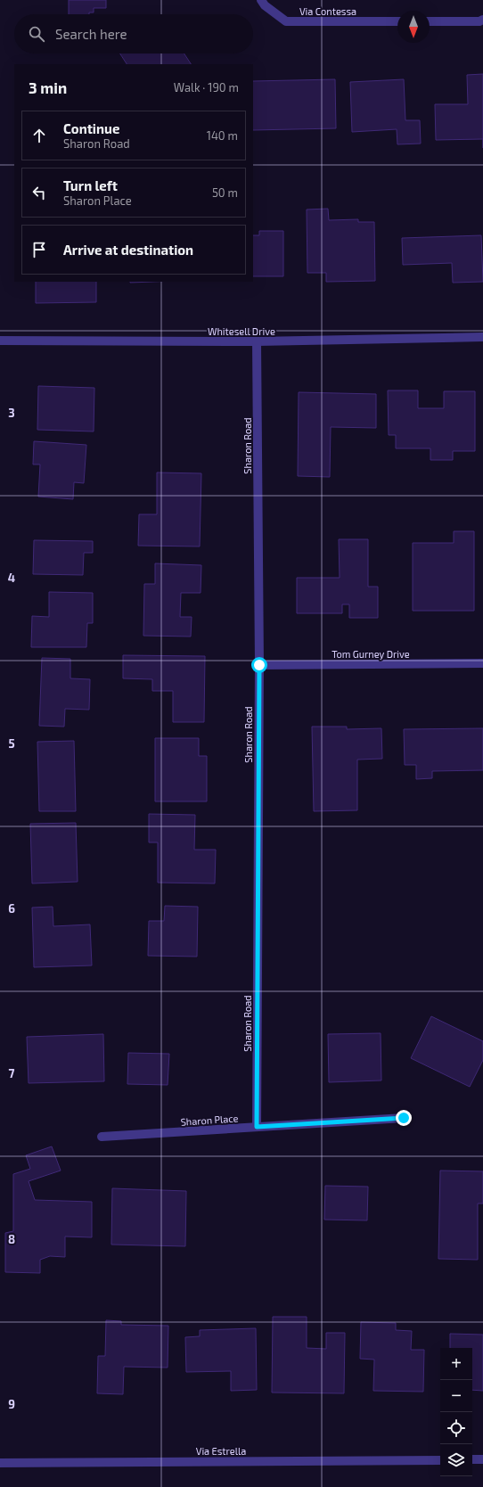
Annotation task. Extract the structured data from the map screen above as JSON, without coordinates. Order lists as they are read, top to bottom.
{
  "streets": {
    "street": [
      "Via Contessa",
      "Whitesell Drive",
      "Sharon Road",
      "Tom Gurney Drive",
      "Sharon Place",
      "Via Estrella"
    ]
  },
  "crossings": [
    ["Whitesell Drive", "Sharon Road"],
    ["Sharon Road", "Tom Gurney Drive"],
    ["Sharon Road", "Sharon Place"]
  ],
  "north": "bottom",
  "page": {
    "search": "Search here",
    "heading": ["3 min", "Walk · 190 m"],
    "list": [
      ["Continue", "Sharon Road", "140 m"],
      ["Turn left", "Sharon Place", "50 m"],
      "Arrive at destination"
    ],
    "map_buttons": ["+", "−"]
  },
  "grid": {
    "rows": [
      "3",
      "4",
      "5",
      "6",
      "7",
      "8",
      "9"
    ]
  }
}
